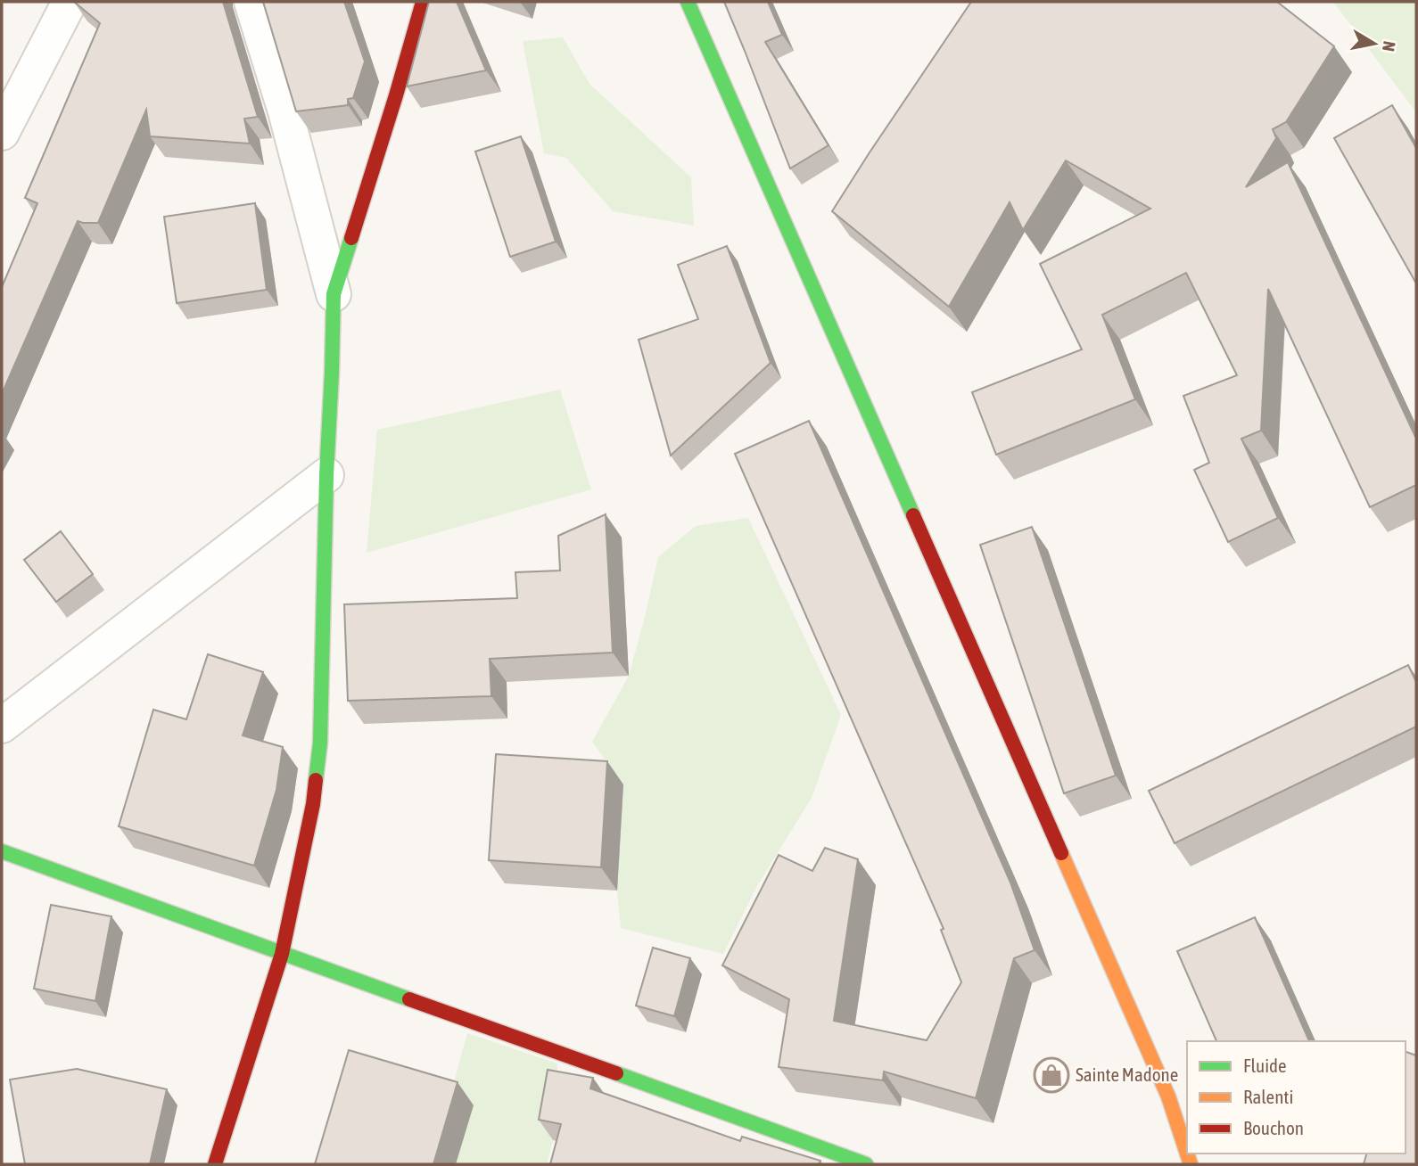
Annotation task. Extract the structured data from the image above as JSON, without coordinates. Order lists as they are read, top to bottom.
{
  "places": {
    "shop": ["Sainte Madone"]
  },
  "legend": ["Fluide", "Ralenti", "Bouchon"],
  "north": "right"
}
